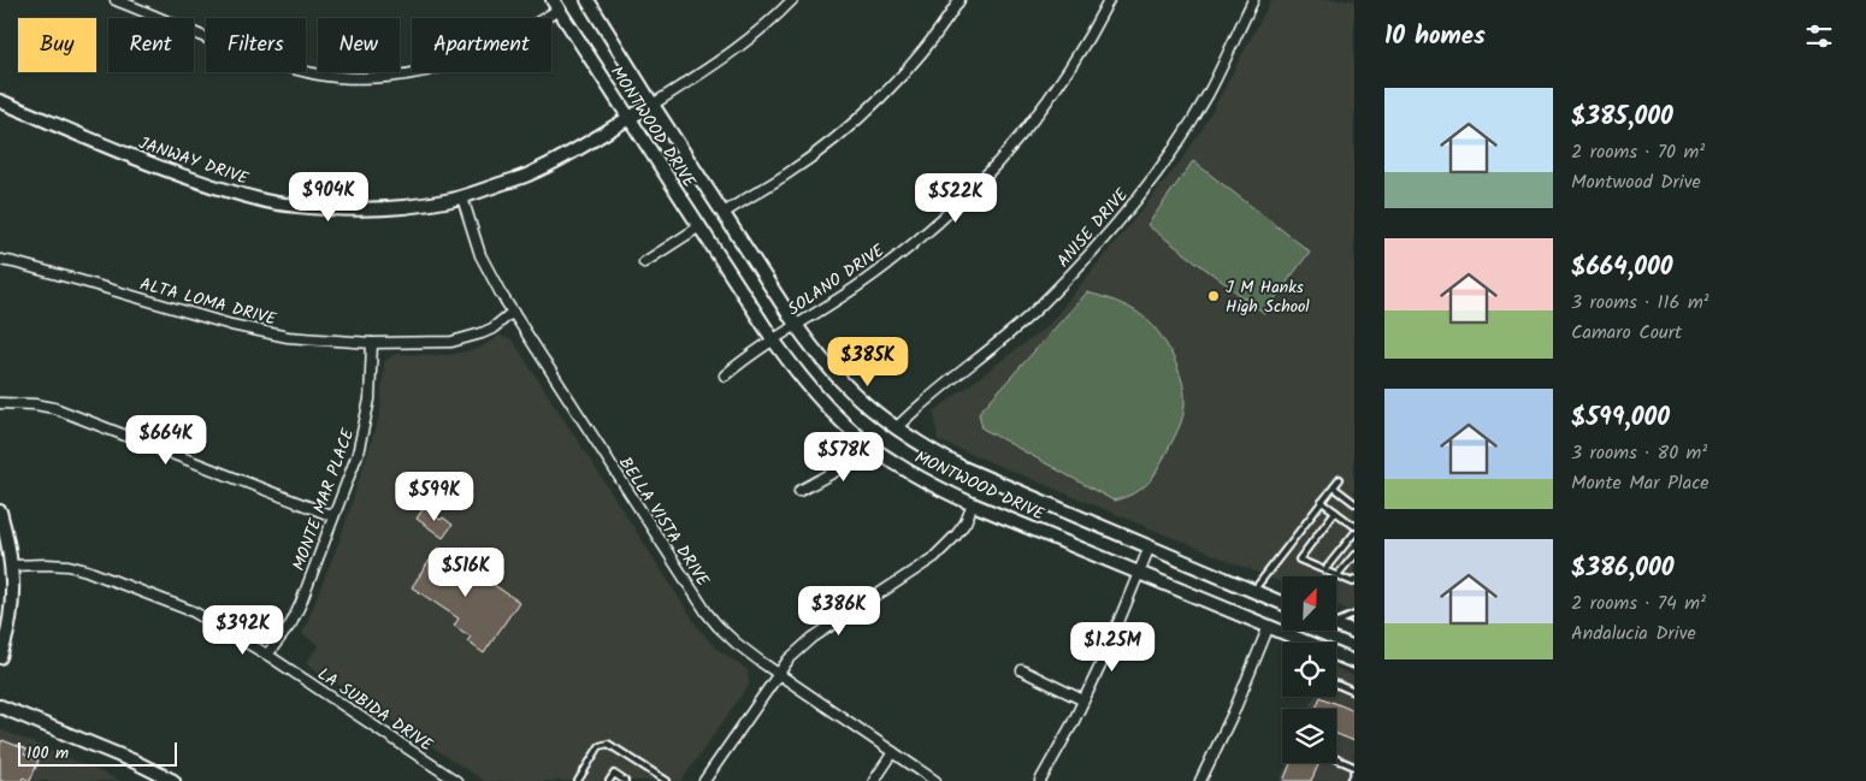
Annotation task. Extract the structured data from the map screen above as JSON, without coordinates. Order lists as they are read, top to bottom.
{
  "streets": {
    "main road": ["MONTWOOD DRIVE", "JANWAY DRIVE"],
    "street": [
      "ANISE DRIVE",
      "SOLANO DRIVE",
      "ALTA LOMA DRIVE",
      "MONTE MAR PLACE",
      "BELLA VISTA DRIVE",
      "LA SUBIDA DRIVE"
    ]
  },
  "crossings": [
    ["MONTWOOD DRIVE", "JANWAY DRIVE"],
    ["MONTWOOD DRIVE", "ANISE DRIVE"],
    ["MONTWOOD DRIVE", "SOLANO DRIVE"],
    ["JANWAY DRIVE", "BELLA VISTA DRIVE"],
    ["ALTA LOMA DRIVE", "MONTE MAR PLACE"],
    ["ALTA LOMA DRIVE", "BELLA VISTA DRIVE"],
    ["MONTE MAR PLACE", "LA SUBIDA DRIVE"]
  ],
  "places": ["J M Hanks High School"],
  "scale_bar": "100 m",
  "north": "top right",
  "page": {
    "heading": "10 homes",
    "chip": [
      "Buy",
      "Rent",
      "Filters",
      "New",
      "Apartment"
    ],
    "list": [
      {
        "name": "$385,000",
        "note": "2 rooms · 70 m² · Montwood Drive"
      },
      {
        "name": "$664,000",
        "note": "3 rooms · 116 m² · Camaro Court"
      },
      {
        "name": "$599,000",
        "note": "3 rooms · 80 m² · Monte Mar Place"
      },
      {
        "name": "$386,000",
        "note": "2 rooms · 74 m² · Andalucia Drive"
      }
    ],
    "price": [
      "$904K",
      "$522K",
      "$385K",
      "$664K",
      "$578K",
      "$599K",
      "$516K",
      "$386K",
      "$392K",
      "$1.25M"
    ],
    "scale": "100 m"
  }
}
